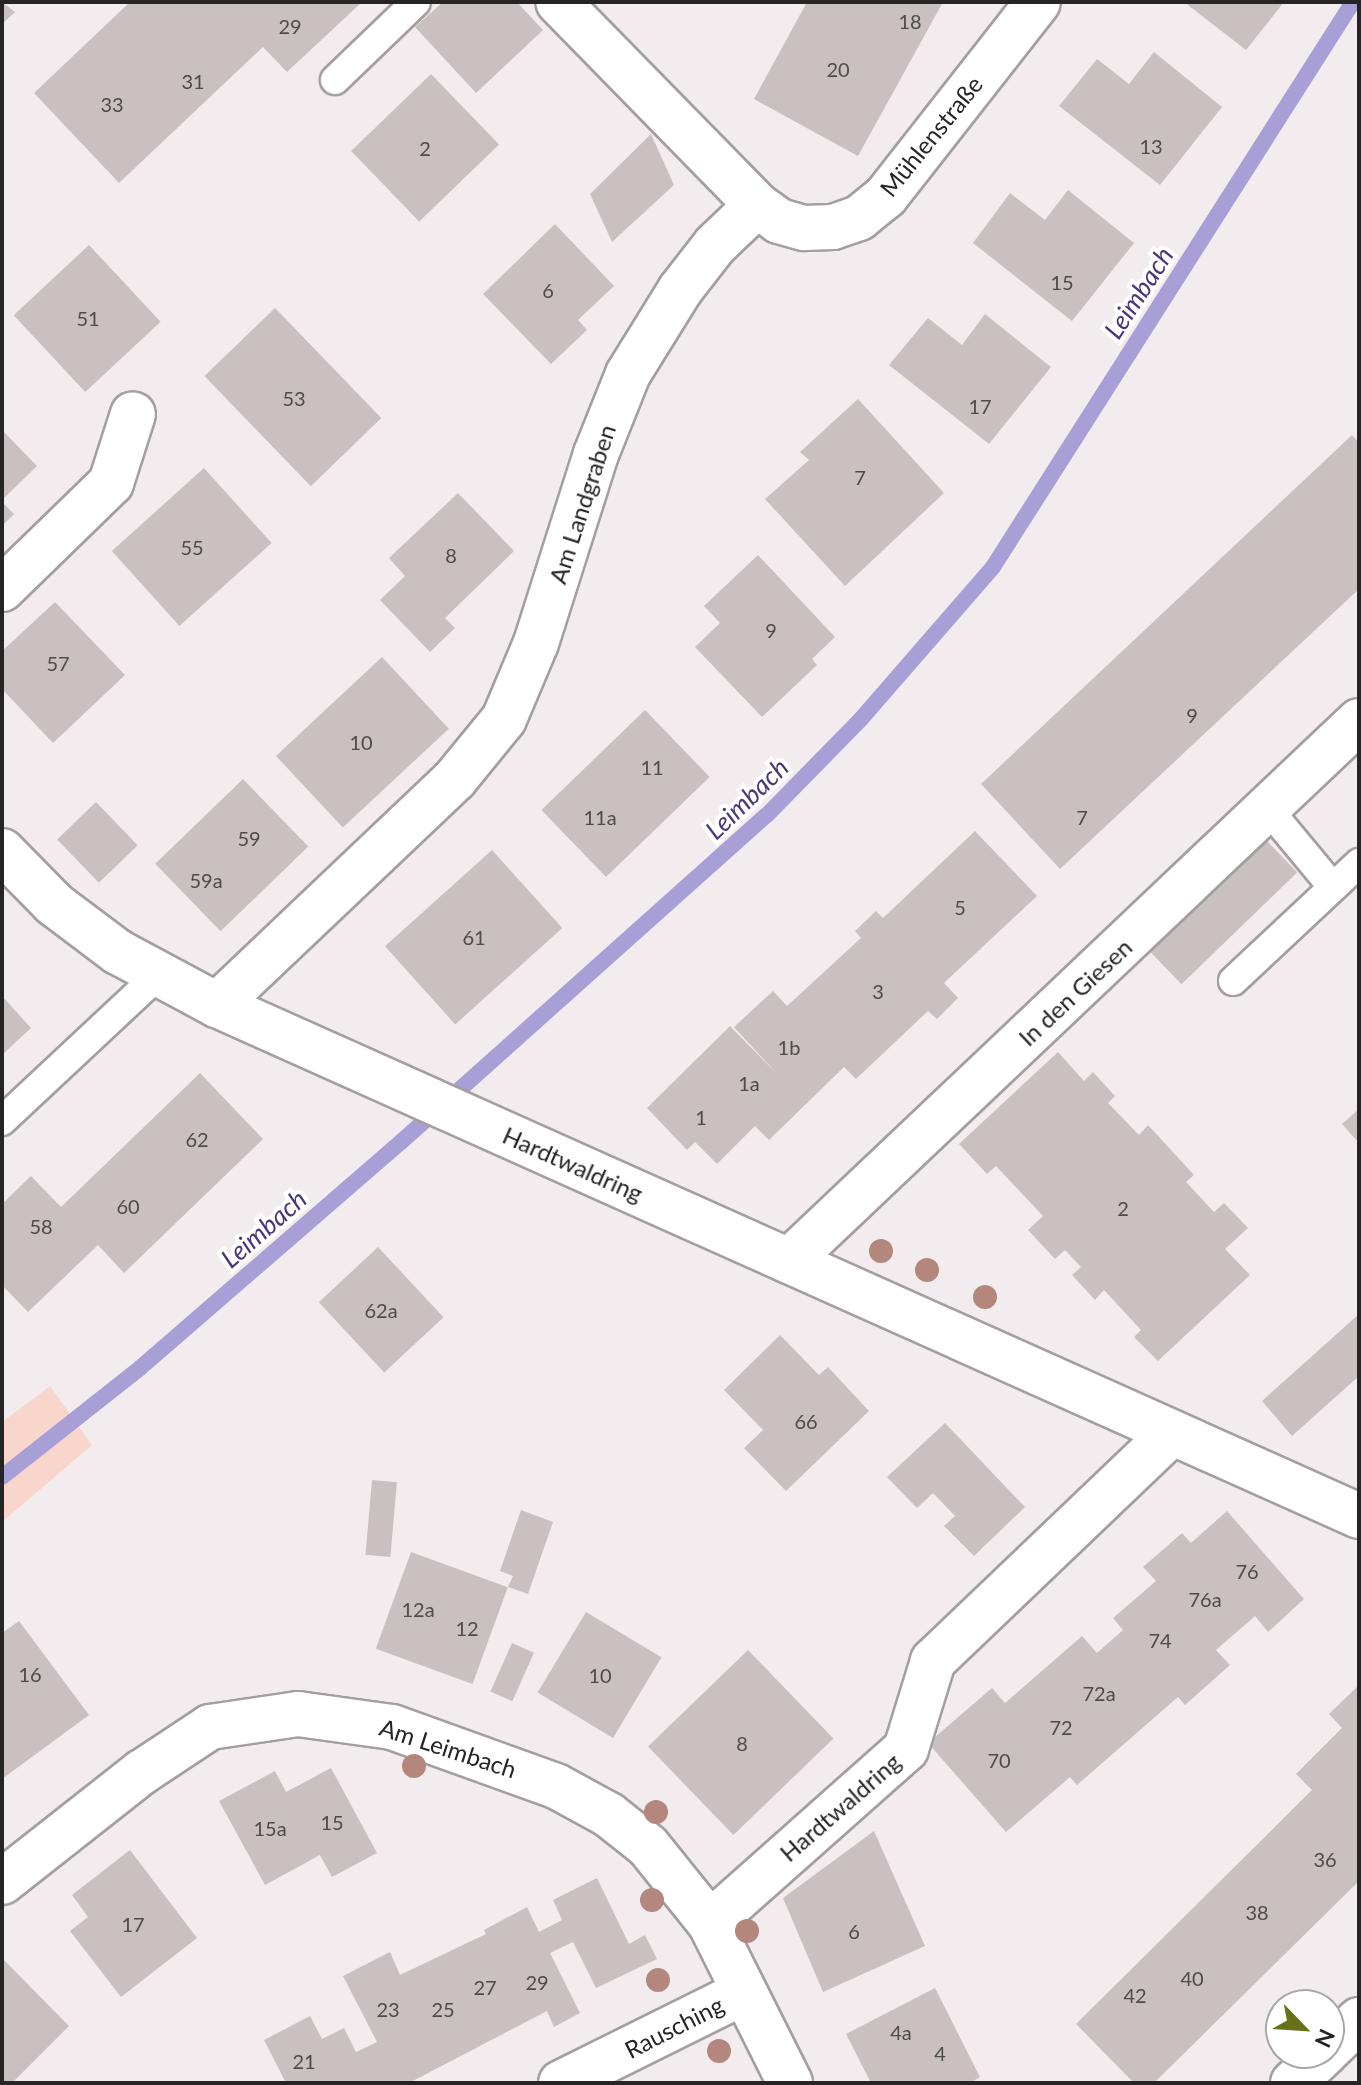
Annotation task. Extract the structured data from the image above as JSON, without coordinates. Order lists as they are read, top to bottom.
{
  "streets": {
    "street": [
      "Mühlenstraße",
      "Am Landgraben",
      "In den Giesen",
      "Hardtwaldring",
      "Am Leimbach",
      "Rausching"
    ]
  },
  "crossings": [
    ["Mühlenstraße", "Am Landgraben"],
    ["Am Landgraben", "Hardtwaldring"],
    ["In den Giesen", "Hardtwaldring"],
    ["Hardtwaldring", "Am Leimbach"],
    ["Am Leimbach", "Rausching"]
  ],
  "water": ["Leimbach"],
  "house_numbers": [
    "18",
    "29",
    "20",
    "31",
    "33",
    "13",
    "2",
    "15",
    "6",
    "51",
    "53",
    "17",
    "7",
    "55",
    "8",
    "9",
    "57",
    "9",
    "10",
    "11",
    "11a",
    "7",
    "59",
    "59a",
    "5",
    "61",
    "3",
    "1b",
    "1a",
    "1",
    "62",
    "60",
    "2",
    "58",
    "62a",
    "66",
    "76",
    "76a",
    "12a",
    "12",
    "74",
    "16",
    "10",
    "72a",
    "72",
    "8",
    "70",
    "15",
    "15a",
    "36",
    "38",
    "17",
    "6",
    "40",
    "29",
    "27",
    "42",
    "23",
    "25",
    "4a",
    "4",
    "21"
  ],
  "north": "bottom right"
}
